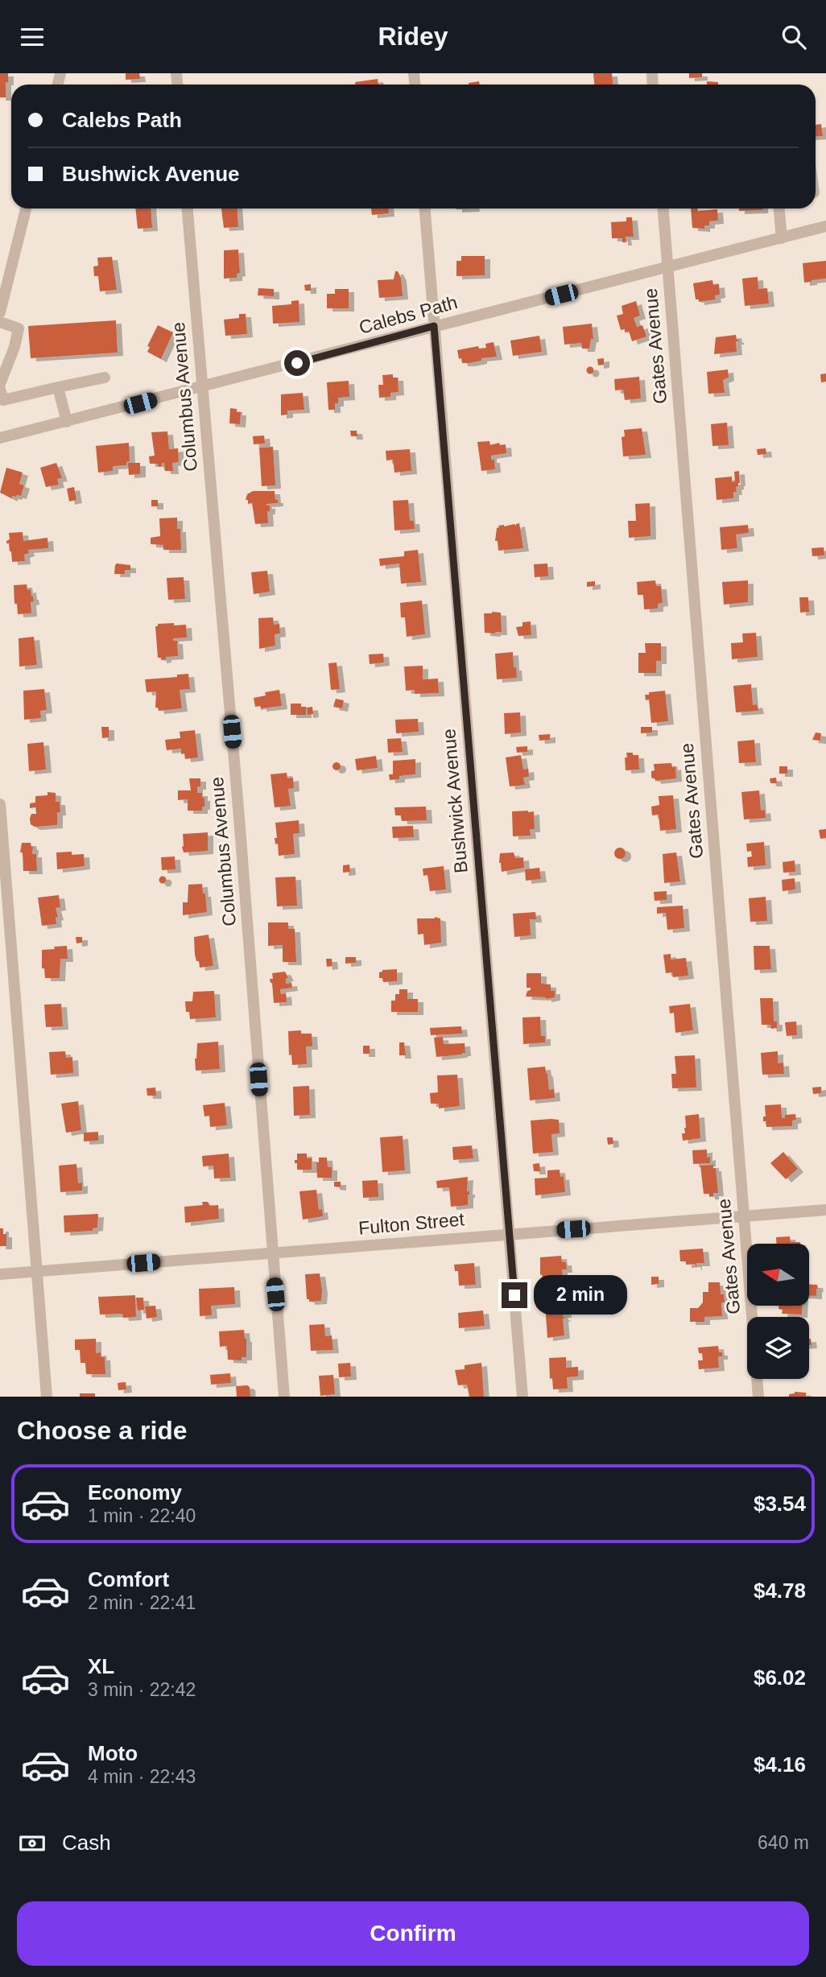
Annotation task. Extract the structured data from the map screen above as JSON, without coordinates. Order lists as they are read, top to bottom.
{
  "streets": {
    "street": [
      "Calebs Path",
      "Gates Avenue",
      "Columbus Avenue",
      "Bushwick Avenue",
      "Fulton Street"
    ]
  },
  "crossings": [
    ["Calebs Path", "Gates Avenue"],
    ["Calebs Path", "Columbus Avenue"],
    ["Calebs Path", "Bushwick Avenue"],
    ["Gates Avenue", "Fulton Street"],
    ["Columbus Avenue", "Fulton Street"],
    ["Bushwick Avenue", "Fulton Street"]
  ],
  "north": "left",
  "page": {
    "header": "Ridey",
    "banner": ["Calebs Path", "Bushwick Avenue"],
    "bubble": "2 min",
    "heading": "Choose a ride",
    "list": [
      {
        "name": "Economy",
        "note": "1 min · 22:40",
        "value": "$3.54"
      },
      {
        "name": "Comfort",
        "note": "2 min · 22:41",
        "value": "$4.78"
      },
      {
        "name": "XL",
        "note": "3 min · 22:42",
        "value": "$6.02"
      },
      {
        "name": "Moto",
        "note": "4 min · 22:43",
        "value": "$4.16"
      }
    ],
    "pay": ["Cash", "640 m"],
    "buttons": "Confirm"
  }
}
